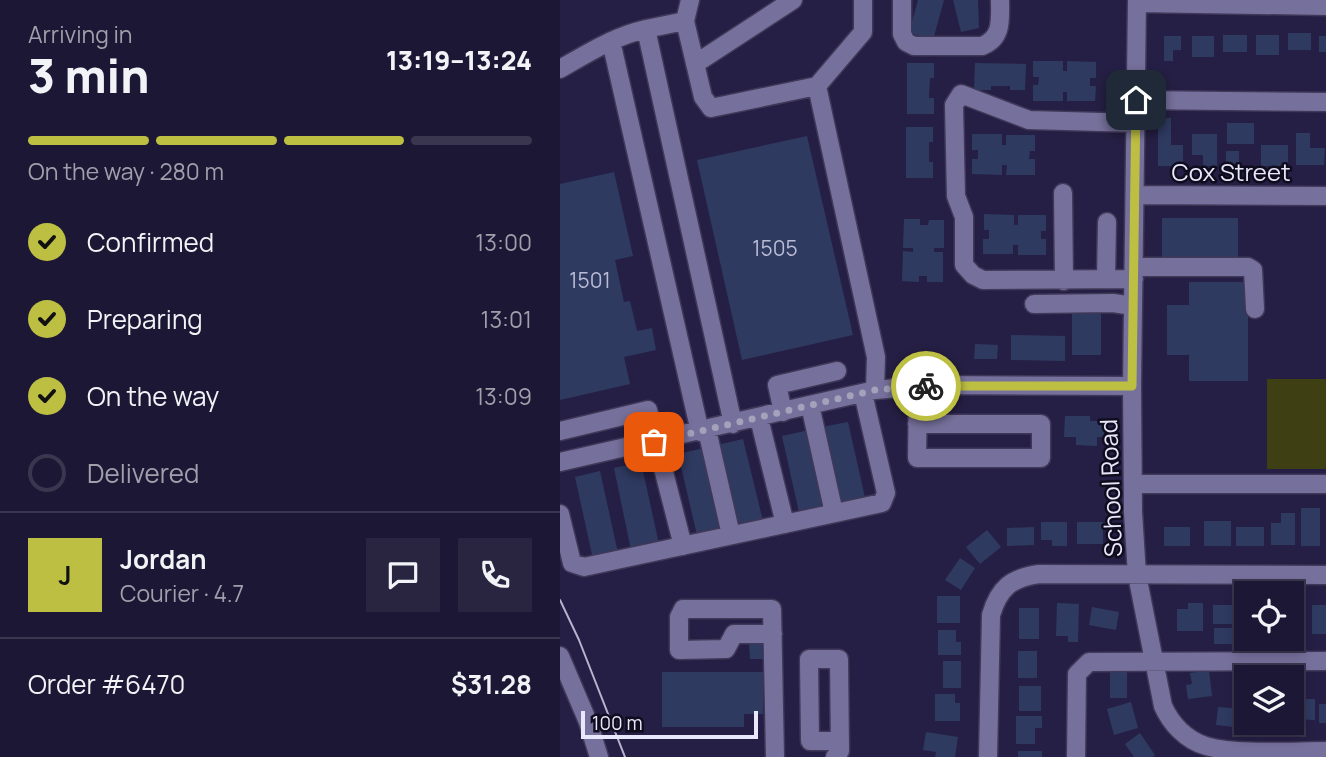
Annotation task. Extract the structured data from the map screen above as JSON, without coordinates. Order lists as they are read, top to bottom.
{
  "streets": {
    "street": ["Cox Street", "School Road"]
  },
  "crossings": [
    ["Cox Street", "School Road"]
  ],
  "house_numbers": ["1505", "1501"],
  "scale_bar": "100 m",
  "page": {
    "heading": ["3 min", "Arriving in", "13:19–13:24"],
    "panel": [
      "Jordan",
      "Courier · 4.7",
      "Order #6470",
      "$31.28"
    ],
    "bar": "On the way · 280 m",
    "list": [
      ["Confirmed", "13:00"],
      ["Preparing", "13:01"],
      ["On the way", "13:09"],
      "Delivered"
    ],
    "round": "J",
    "scale": "100 m"
  }
}
